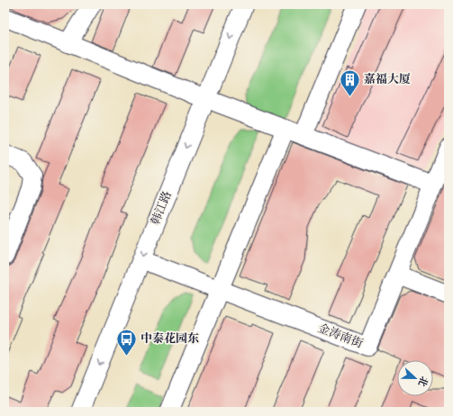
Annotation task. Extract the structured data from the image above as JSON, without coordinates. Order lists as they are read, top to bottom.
{
  "streets": {
    "street": ["韩江路", "金涛南街"]
  },
  "crossings": [
    ["韩江路", "金涛南街"]
  ],
  "places": {
    "building": ["嘉福大厦"],
    "bus stop": ["中泰花园东"]
  },
  "north": "right"
}
